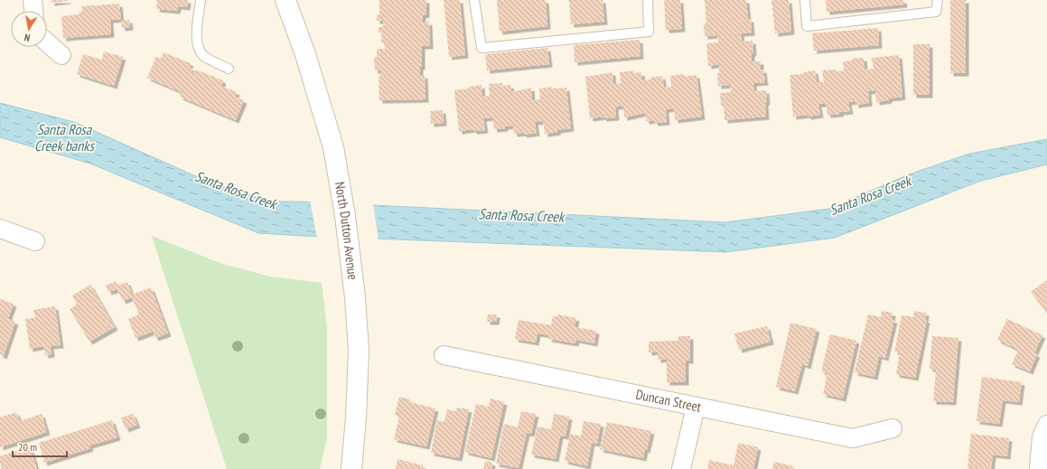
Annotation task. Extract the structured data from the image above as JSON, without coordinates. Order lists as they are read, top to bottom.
{
  "streets": {
    "main road": ["North Dutton Avenue"],
    "street": ["Duncan Street"]
  },
  "water": ["Santa Rosa Creek banks", "Santa Rosa Creek"],
  "scale_bar": "20 m",
  "north": "bottom"
}
